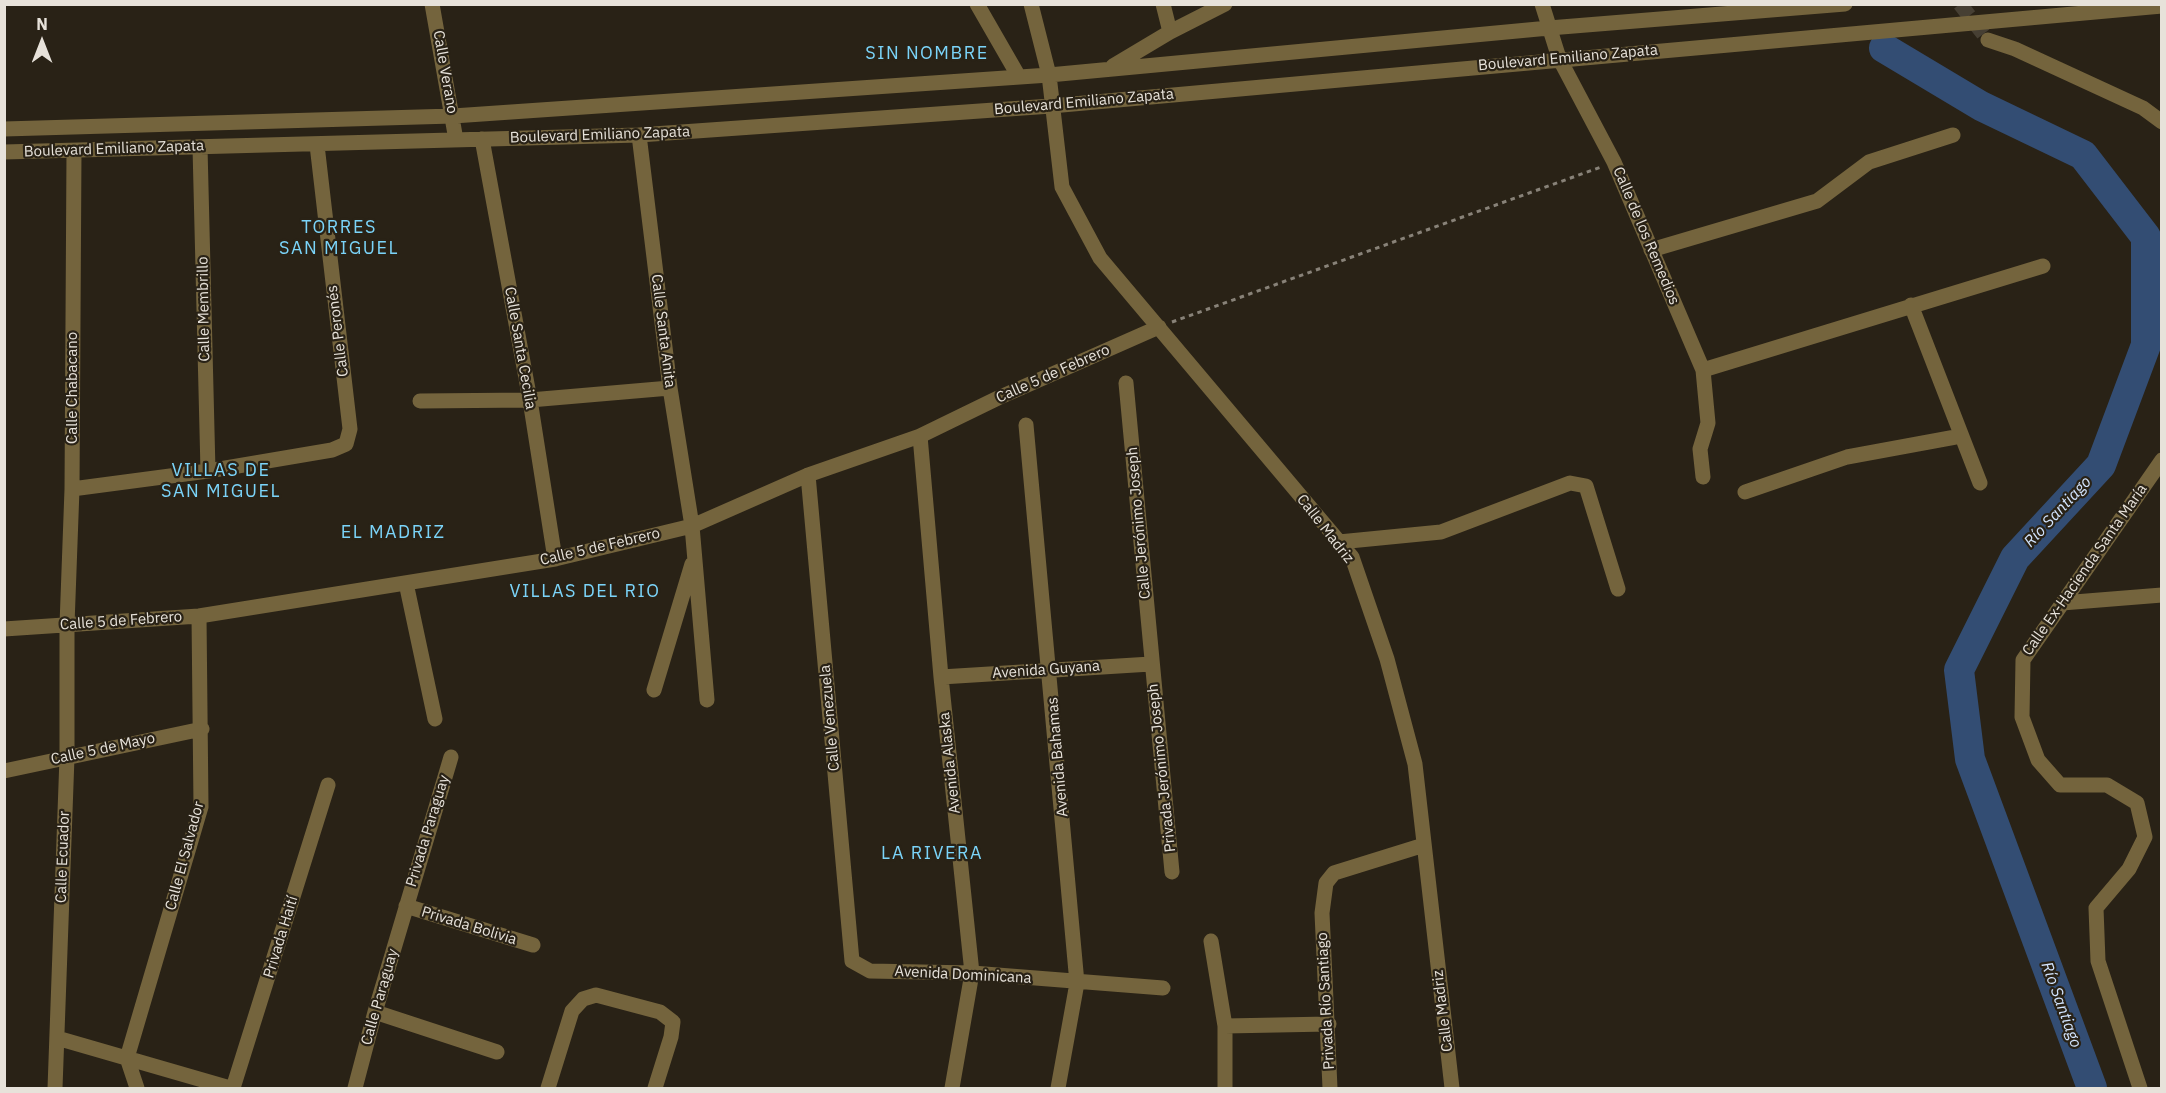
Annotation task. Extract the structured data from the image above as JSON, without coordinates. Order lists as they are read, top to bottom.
{
  "streets": {
    "street": [
      "Boulevard Emiliano Zapata",
      "Calle Verano",
      "Calle de los Remedios",
      "Calle Membrillo",
      "Calle Peronés",
      "Calle Santa Anita",
      "Calle Santa Cecilia",
      "Calle 5 de Febrero",
      "Calle Chabacano",
      "Calle Jerónimo Joseph",
      "Calle Madriz",
      "Calle Ex-Hacienda Santa María",
      "Avenida Guyana",
      "Calle Venezuela",
      "Calle 5 de Mayo",
      "Avenida Bahamas",
      "Avenida Alaska",
      "Privada Jerónimo Joseph",
      "Privada Paraguay",
      "Calle El Salvador",
      "Calle Ecuador",
      "Privada Bolivia",
      "Privada Haití",
      "Avenida Dominicana",
      "Calle Paraguay",
      "Privada Río Santiago"
    ]
  },
  "crossings": [
    ["Boulevard Emiliano Zapata", "Calle Verano"],
    ["Boulevard Emiliano Zapata", "Calle de los Remedios"],
    ["Boulevard Emiliano Zapata", "Calle Membrillo"],
    ["Boulevard Emiliano Zapata", "Calle Peronés"],
    ["Boulevard Emiliano Zapata", "Calle Santa Anita"],
    ["Boulevard Emiliano Zapata", "Calle Santa Cecilia"],
    ["Boulevard Emiliano Zapata", "Calle Chabacano"],
    ["Boulevard Emiliano Zapata", "Calle Madriz"],
    ["Calle Membrillo", "Calle Peronés"],
    ["Calle Santa Anita", "Calle 5 de Febrero"],
    ["Calle Santa Cecilia", "Calle 5 de Febrero"],
    ["Calle 5 de Febrero", "Calle Chabacano"],
    ["Calle 5 de Febrero", "Calle Madriz"],
    ["Calle 5 de Febrero", "Calle Venezuela"],
    ["Calle 5 de Febrero", "Avenida Alaska"],
    ["Calle 5 de Febrero", "Calle El Salvador"],
    ["Calle 5 de Febrero", "Calle Ecuador"],
    ["Calle Chabacano", "Calle Ecuador"],
    ["Calle Jerónimo Joseph", "Avenida Guyana"],
    ["Calle Jerónimo Joseph", "Privada Jerónimo Joseph"],
    ["Calle Madriz", "Privada Río Santiago"],
    ["Avenida Guyana", "Avenida Bahamas"],
    ["Avenida Guyana", "Avenida Alaska"],
    ["Avenida Guyana", "Privada Jerónimo Joseph"],
    ["Calle Venezuela", "Avenida Dominicana"],
    ["Calle 5 de Mayo", "Calle El Salvador"],
    ["Calle 5 de Mayo", "Calle Ecuador"],
    ["Avenida Bahamas", "Avenida Dominicana"],
    ["Avenida Alaska", "Avenida Dominicana"],
    ["Privada Paraguay", "Privada Bolivia"],
    ["Privada Paraguay", "Calle Paraguay"],
    ["Privada Bolivia", "Calle Paraguay"]
  ],
  "districts": [
    "SIN NOMBRE",
    "TORRES SAN MIGUEL",
    "VILLAS DE SAN MIGUEL",
    "EL MADRIZ",
    "VILLAS DEL RIO",
    "LA RIVERA"
  ],
  "water": ["Río Santiago"],
  "north": "top"
}
